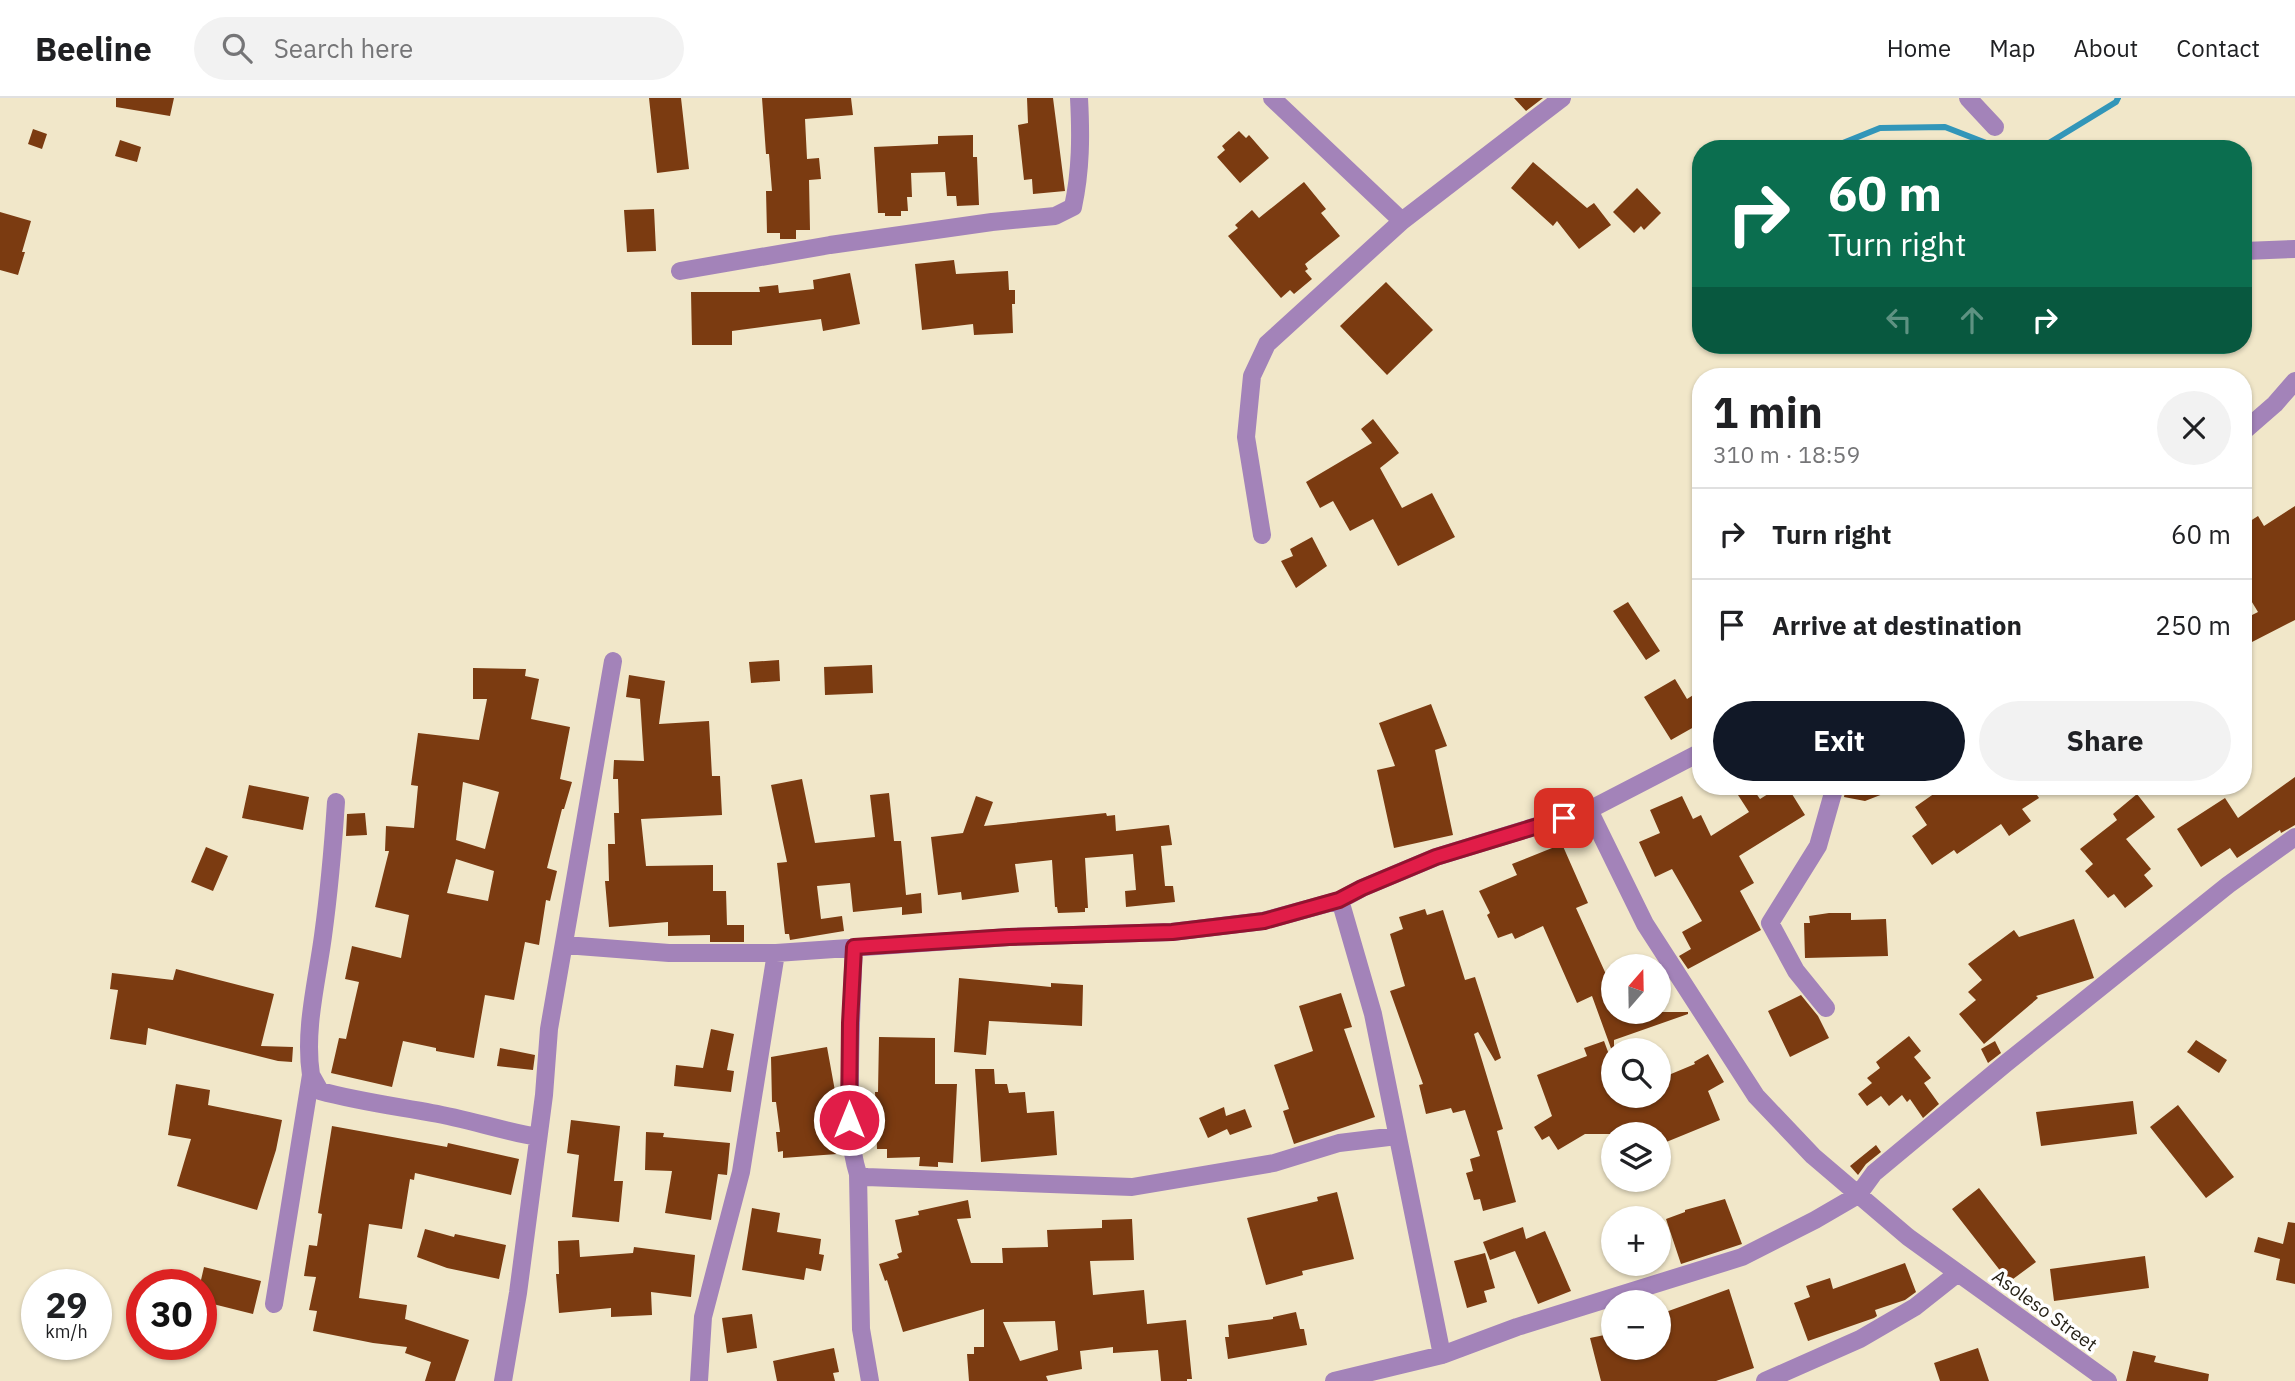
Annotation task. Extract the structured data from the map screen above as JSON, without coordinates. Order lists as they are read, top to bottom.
{
  "streets": {
    "street": ["Asoleso Street"]
  },
  "north": "top",
  "page": {
    "header": "Beeline",
    "search": "Search here",
    "nav": [
      "Home",
      "Map",
      "About",
      "Contact"
    ],
    "turn": ["60 m", "Turn right"],
    "heading": ["1 min", "310 m · 18:59"],
    "list": [
      {
        "name": "Turn right",
        "value": "60 m"
      },
      {
        "name": "Arrive at destination",
        "value": "250 m"
      }
    ],
    "buttons": ["Exit", "Share"],
    "map_buttons": ["+", "−"],
    "speed": "29 km/h",
    "limit": "30"
  }
}
